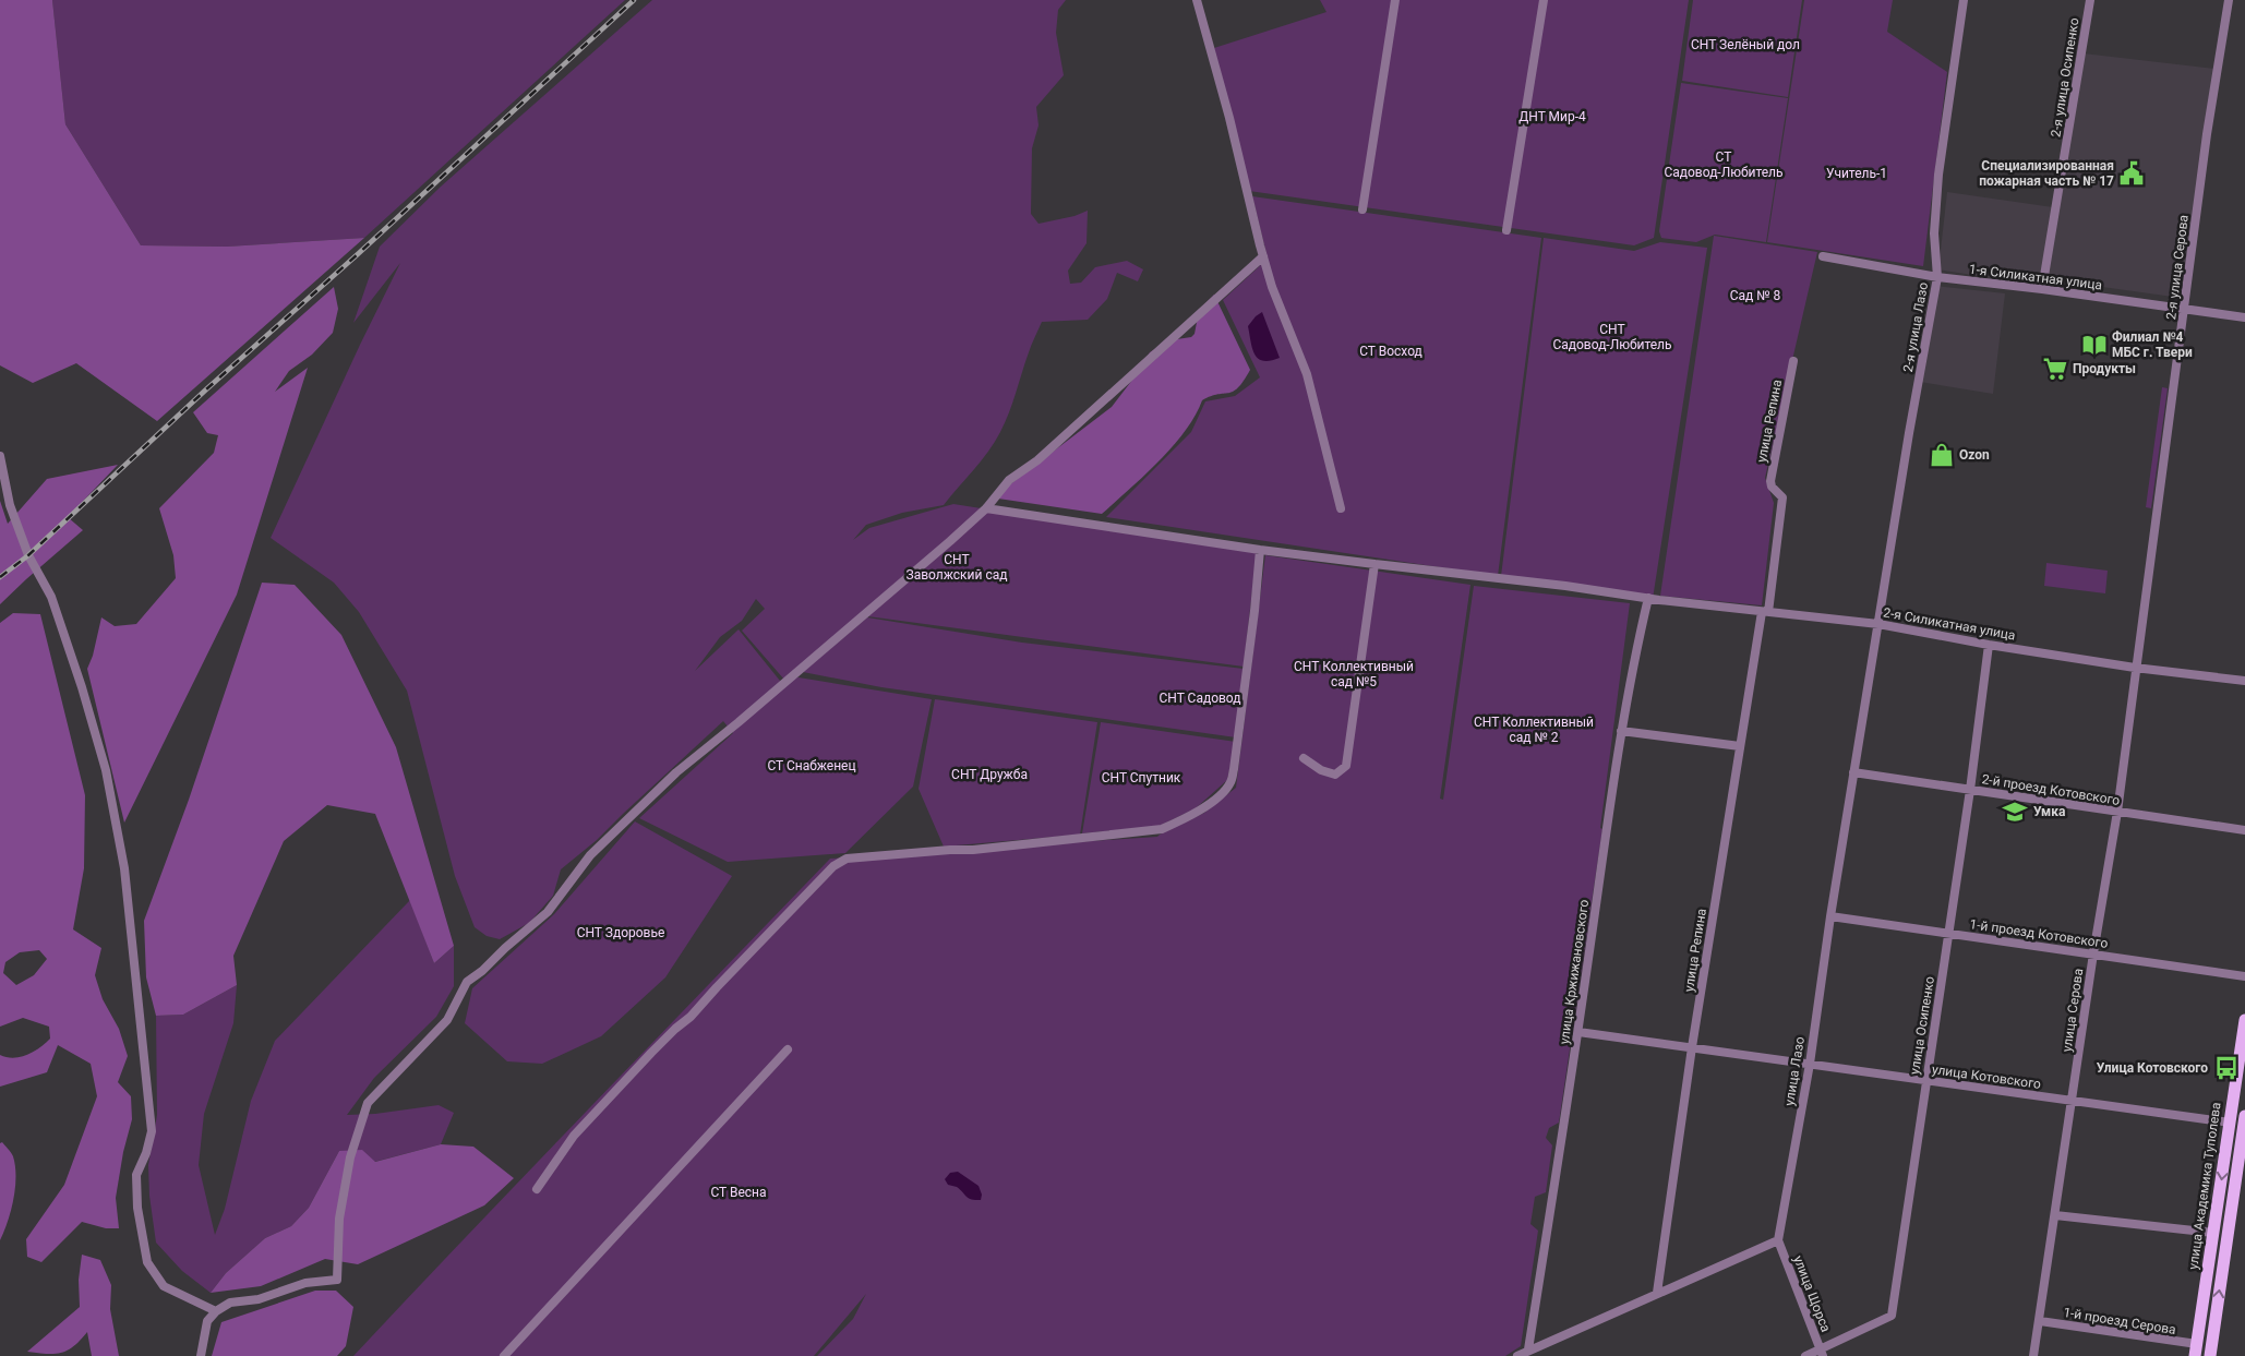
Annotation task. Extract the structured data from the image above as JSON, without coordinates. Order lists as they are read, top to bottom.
{
  "streets": {
    "main road": ["улица Академика Туполева"],
    "street": [
      "2-я улица Осипенко",
      "2-я улица Серова",
      "1-я Силикатная улица",
      "2-я улица Лазо",
      "улица Репина",
      "2-я Силикатная улица",
      "2-й проезд Котовского",
      "1-й проезд Котовского",
      "улица Кржижановского",
      "улица Серова",
      "улица Осипенко",
      "улица Лазо",
      "улица Котовского",
      "улица Щорса",
      "1-й проезд Серова"
    ]
  },
  "crossings": [
    ["2-я улица Осипенко", "1-я Силикатная улица"],
    ["2-я улица Серова", "1-я Силикатная улица"],
    ["2-я улица Серова", "2-я Силикатная улица"],
    ["2-я улица Серова", "улица Серова"],
    ["1-я Силикатная улица", "2-я улица Лазо"],
    ["2-я улица Лазо", "2-я Силикатная улица"],
    ["2-я улица Лазо", "улица Лазо"],
    ["улица Репина", "2-я Силикатная улица"],
    ["улица Репина", "улица Котовского"],
    ["2-я Силикатная улица", "улица Кржижановского"],
    ["2-я Силикатная улица", "улица Серова"],
    ["2-я Силикатная улица", "улица Осипенко"],
    ["2-я Силикатная улица", "улица Лазо"],
    ["2-й проезд Котовского", "улица Серова"],
    ["2-й проезд Котовского", "улица Осипенко"],
    ["2-й проезд Котовского", "улица Лазо"],
    ["1-й проезд Котовского", "улица Серова"],
    ["1-й проезд Котовского", "улица Осипенко"],
    ["1-й проезд Котовского", "улица Лазо"],
    ["улица Кржижановского", "улица Котовского"],
    ["улица Серова", "улица Котовского"],
    ["улица Серова", "1-й проезд Серова"],
    ["улица Осипенко", "улица Котовского"],
    ["улица Осипенко", "улица Щорса"],
    ["улица Лазо", "улица Котовского"],
    ["улица Лазо", "улица Щорса"],
    ["улица Котовского", "улица Академика Туполева"],
    ["улица Академика Туполева", "1-й проезд Серова"]
  ],
  "parks": [
    "СНТ Зелёный дол",
    "ДНТ Мир-4",
    "СТ Садовод-Любитель",
    "Учитель-1",
    "Сад № 8",
    "СНТ Садовод-Любитель",
    "СТ Восход",
    "СНТ Заволжский сад",
    "СНТ Коллективный сад №5",
    "СНТ Садовод",
    "СНТ Коллективный сад № 2",
    "СТ Снабженец",
    "СНТ Дружба",
    "СНТ Спутник",
    "СНТ Здоровье",
    "СТ Весна"
  ],
  "places": {
    "public building": ["Специализированная пожарная часть № 17"],
    "library": ["Филиал №4 МБС г. Твери"],
    "supermarket": ["Продукты"],
    "shop": ["Ozon"],
    "school or university": ["Умка"],
    "bus stop": ["Улица Котовского"]
  }
}
